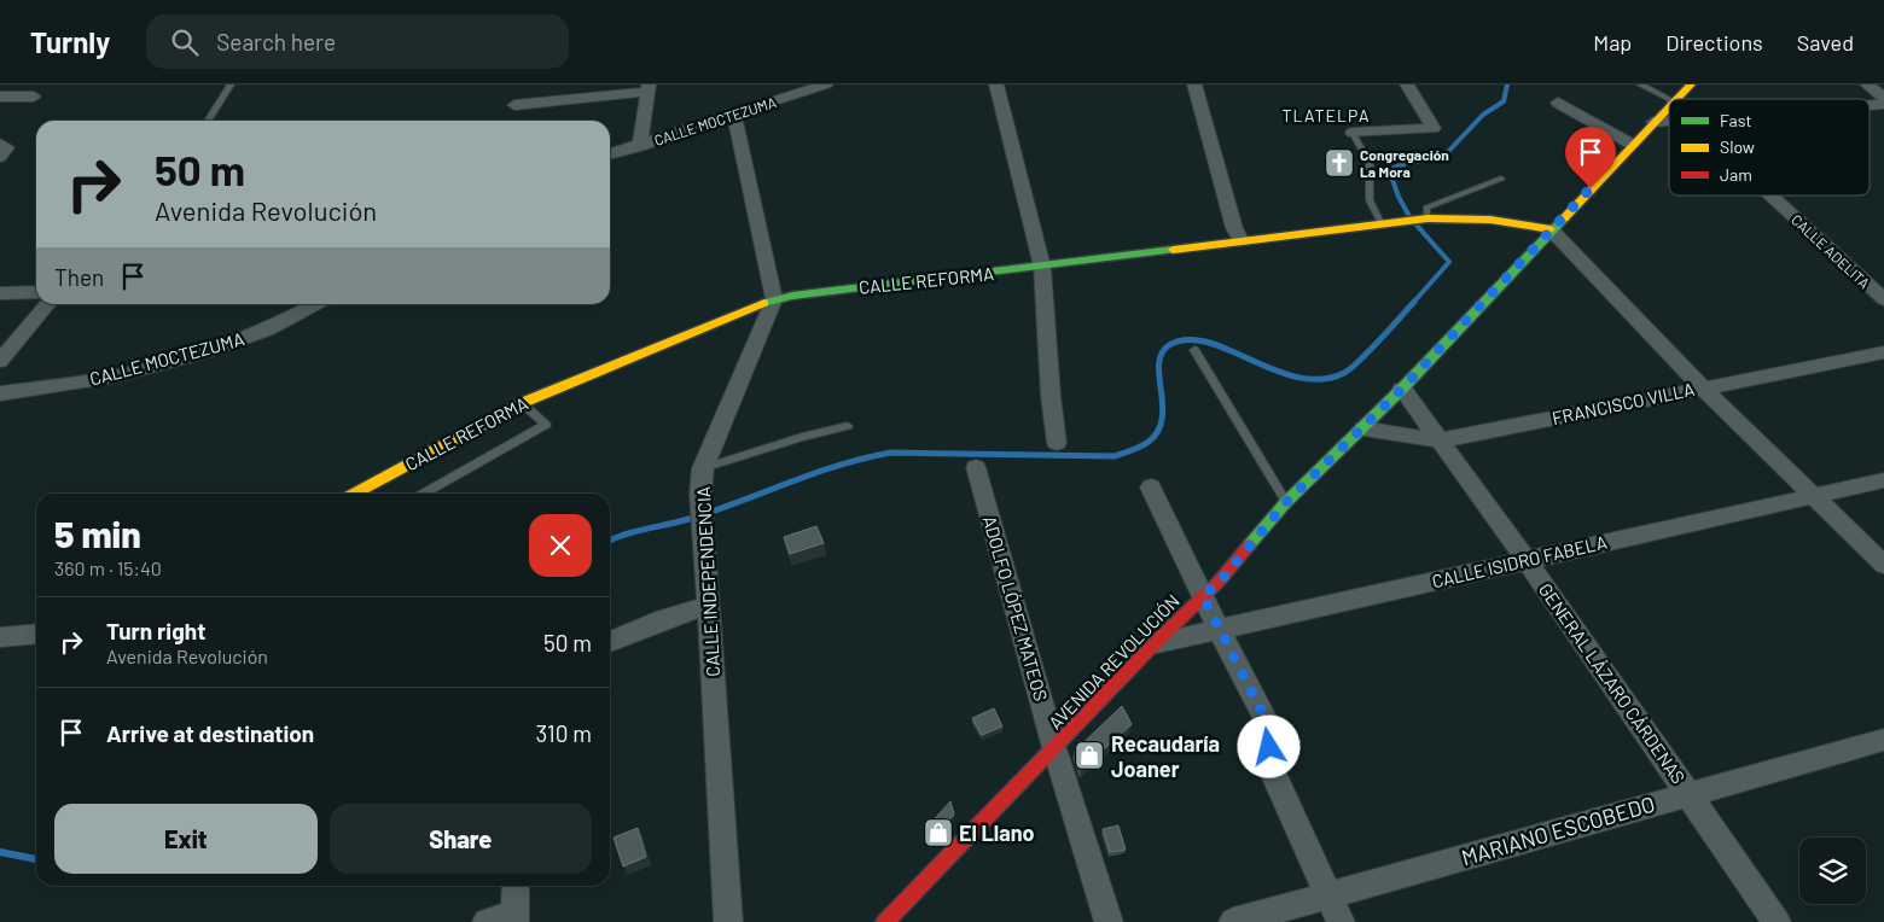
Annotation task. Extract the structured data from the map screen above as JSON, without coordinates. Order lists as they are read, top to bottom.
{
  "streets": {
    "street": [
      "CALLE MOCTEZUMA",
      "CALLE ADELITA",
      "CALLE REFORMA",
      "FRANCISCO VILLA",
      "CALLE ISIDRO FABELA",
      "CALLE INDEPENDENCIA",
      "ADOLFO LÓPEZ MATEOS",
      "AVENIDA REVOLUCIÓN",
      "GENERAL LÁZARO CÁRDENAS",
      "MARIANO ESCOBEDO"
    ]
  },
  "crossings": [
    ["CALLE REFORMA", "CALLE INDEPENDENCIA"],
    ["CALLE REFORMA", "AVENIDA REVOLUCIÓN"],
    ["FRANCISCO VILLA", "AVENIDA REVOLUCIÓN"],
    ["FRANCISCO VILLA", "GENERAL LÁZARO CÁRDENAS"],
    ["CALLE ISIDRO FABELA", "AVENIDA REVOLUCIÓN"],
    ["CALLE ISIDRO FABELA", "GENERAL LÁZARO CÁRDENAS"],
    ["ADOLFO LÓPEZ MATEOS", "AVENIDA REVOLUCIÓN"],
    ["AVENIDA REVOLUCIÓN", "GENERAL LÁZARO CÁRDENAS"],
    ["GENERAL LÁZARO CÁRDENAS", "MARIANO ESCOBEDO"]
  ],
  "districts": ["TLATELPA"],
  "places": {
    "church": ["Congregación La Mora"],
    "shop": ["Recaudaría Joaner", "El Llano"]
  },
  "legend": ["Fast", "Slow", "Jam"],
  "page": {
    "header": "Turnly",
    "search": "Search here",
    "nav": ["Map", "Directions", "Saved"],
    "turn": ["50 m", "Avenida Revolución"],
    "then": "Then",
    "heading": ["5 min", "360 m · 15:40"],
    "list": [
      {
        "name": "Turn right",
        "note": "Avenida Revolución",
        "value": "50 m"
      },
      {
        "name": "Arrive at destination",
        "value": "310 m"
      }
    ],
    "buttons": ["Exit", "Share"]
  }
}
